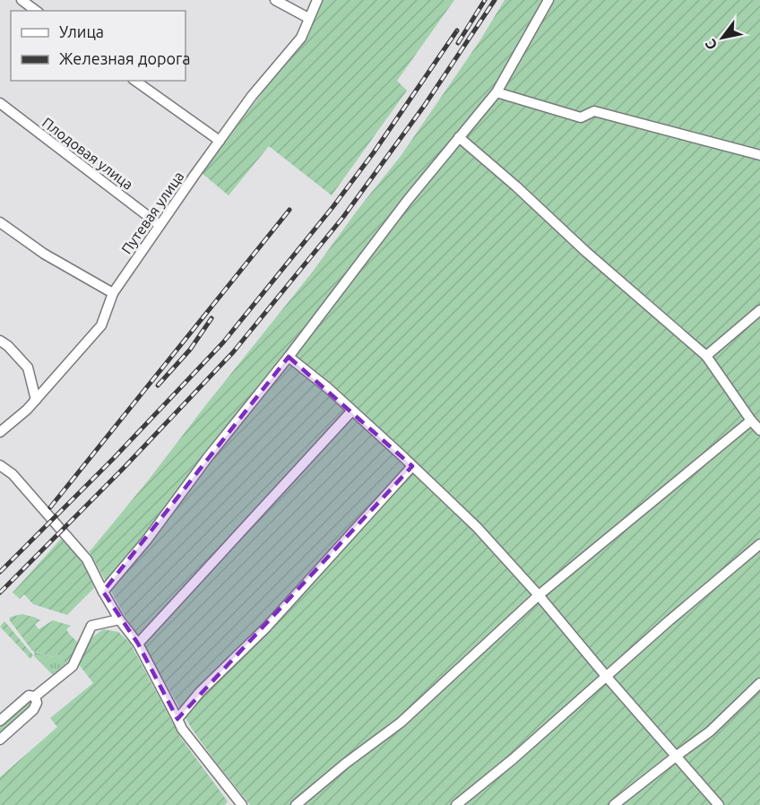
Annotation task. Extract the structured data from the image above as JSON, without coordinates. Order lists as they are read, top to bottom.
{
  "streets": {
    "street": ["Плодовая улица", "Путевая улица"]
  },
  "crossings": [
    ["Плодовая улица", "Путевая улица"]
  ],
  "legend": ["Улица", "Железная дорога"],
  "north": "bottom left"
}
